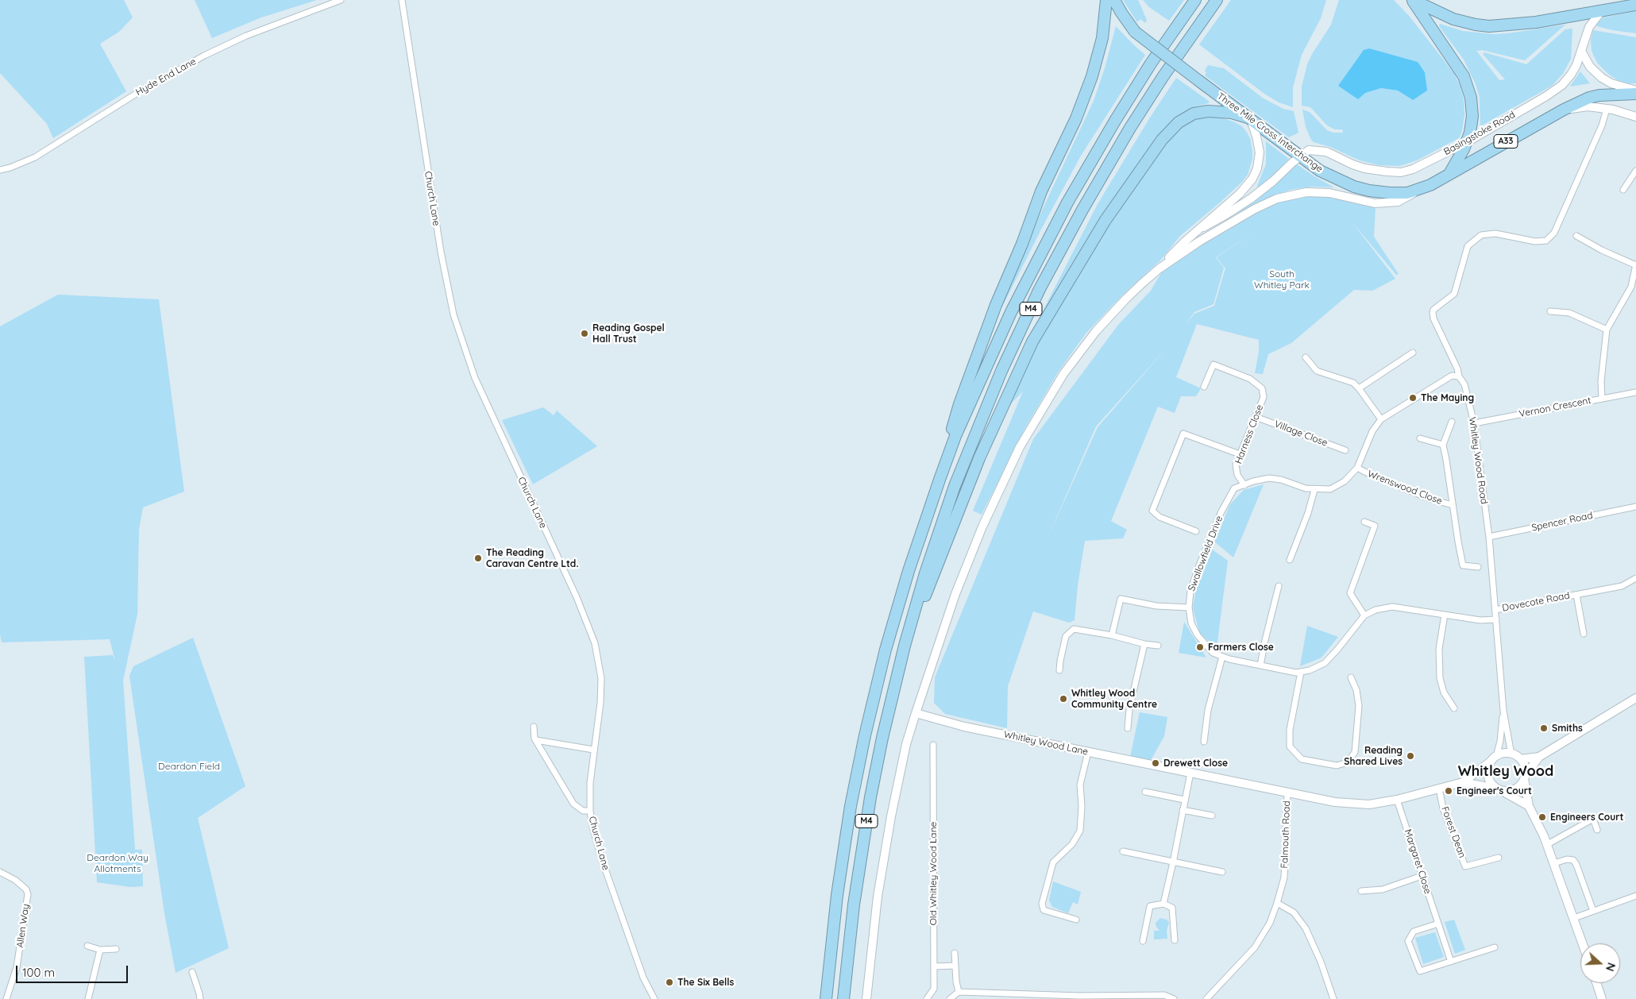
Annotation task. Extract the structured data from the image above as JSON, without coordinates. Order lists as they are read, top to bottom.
{
  "streets": {
    "highway": [
      "Three Mile Cross Interchange",
      "Basingstoke Road",
      "A33",
      "M4"
    ],
    "main road": ["Whitley Wood Lane"],
    "street": [
      "Hyde End Lane",
      "Church Lane",
      "Vernon Crescent",
      "Village Close",
      "Harness Close",
      "Whitley Wood Road",
      "Wrenswood Close",
      "Spencer Road",
      "Swallowfield Drive",
      "Dovecote Road",
      "Forest Dean",
      "Falmouth Road",
      "Margaret Close",
      "Old Whitley Wood Lane",
      "Allen Way"
    ]
  },
  "crossings": [
    ["Three Mile Cross Interchange", "Basingstoke Road"],
    ["Three Mile Cross Interchange", "M4"],
    ["Basingstoke Road", "Whitley Wood Road"],
    ["Vernon Crescent", "Whitley Wood Road"],
    ["Village Close", "Harness Close"],
    ["Harness Close", "Swallowfield Drive"],
    ["Whitley Wood Road", "Spencer Road"],
    ["Whitley Wood Road", "Swallowfield Drive"],
    ["Whitley Wood Road", "Dovecote Road"],
    ["Whitley Wood Road", "Whitley Wood Lane"],
    ["Wrenswood Close", "Swallowfield Drive"],
    ["Whitley Wood Lane", "Forest Dean"],
    ["Whitley Wood Lane", "Falmouth Road"],
    ["Whitley Wood Lane", "Margaret Close"]
  ],
  "districts": ["Whitley Wood"],
  "parks": ["South Whitley Park", "Deardon Field", "Deardon Way Allotments"],
  "places": [
    "Reading Gospel Hall Trust",
    "The Maying",
    "The Reading Caravan Centre Ltd.",
    "Farmers Close",
    "Whitley Wood Community Centre",
    "Smiths",
    "Reading Shared Lives",
    "Drewett Close",
    "Engineer's Court",
    "Engineers Court",
    "The Six Bells"
  ],
  "scale_bar": "100 m",
  "north": "right"
}
